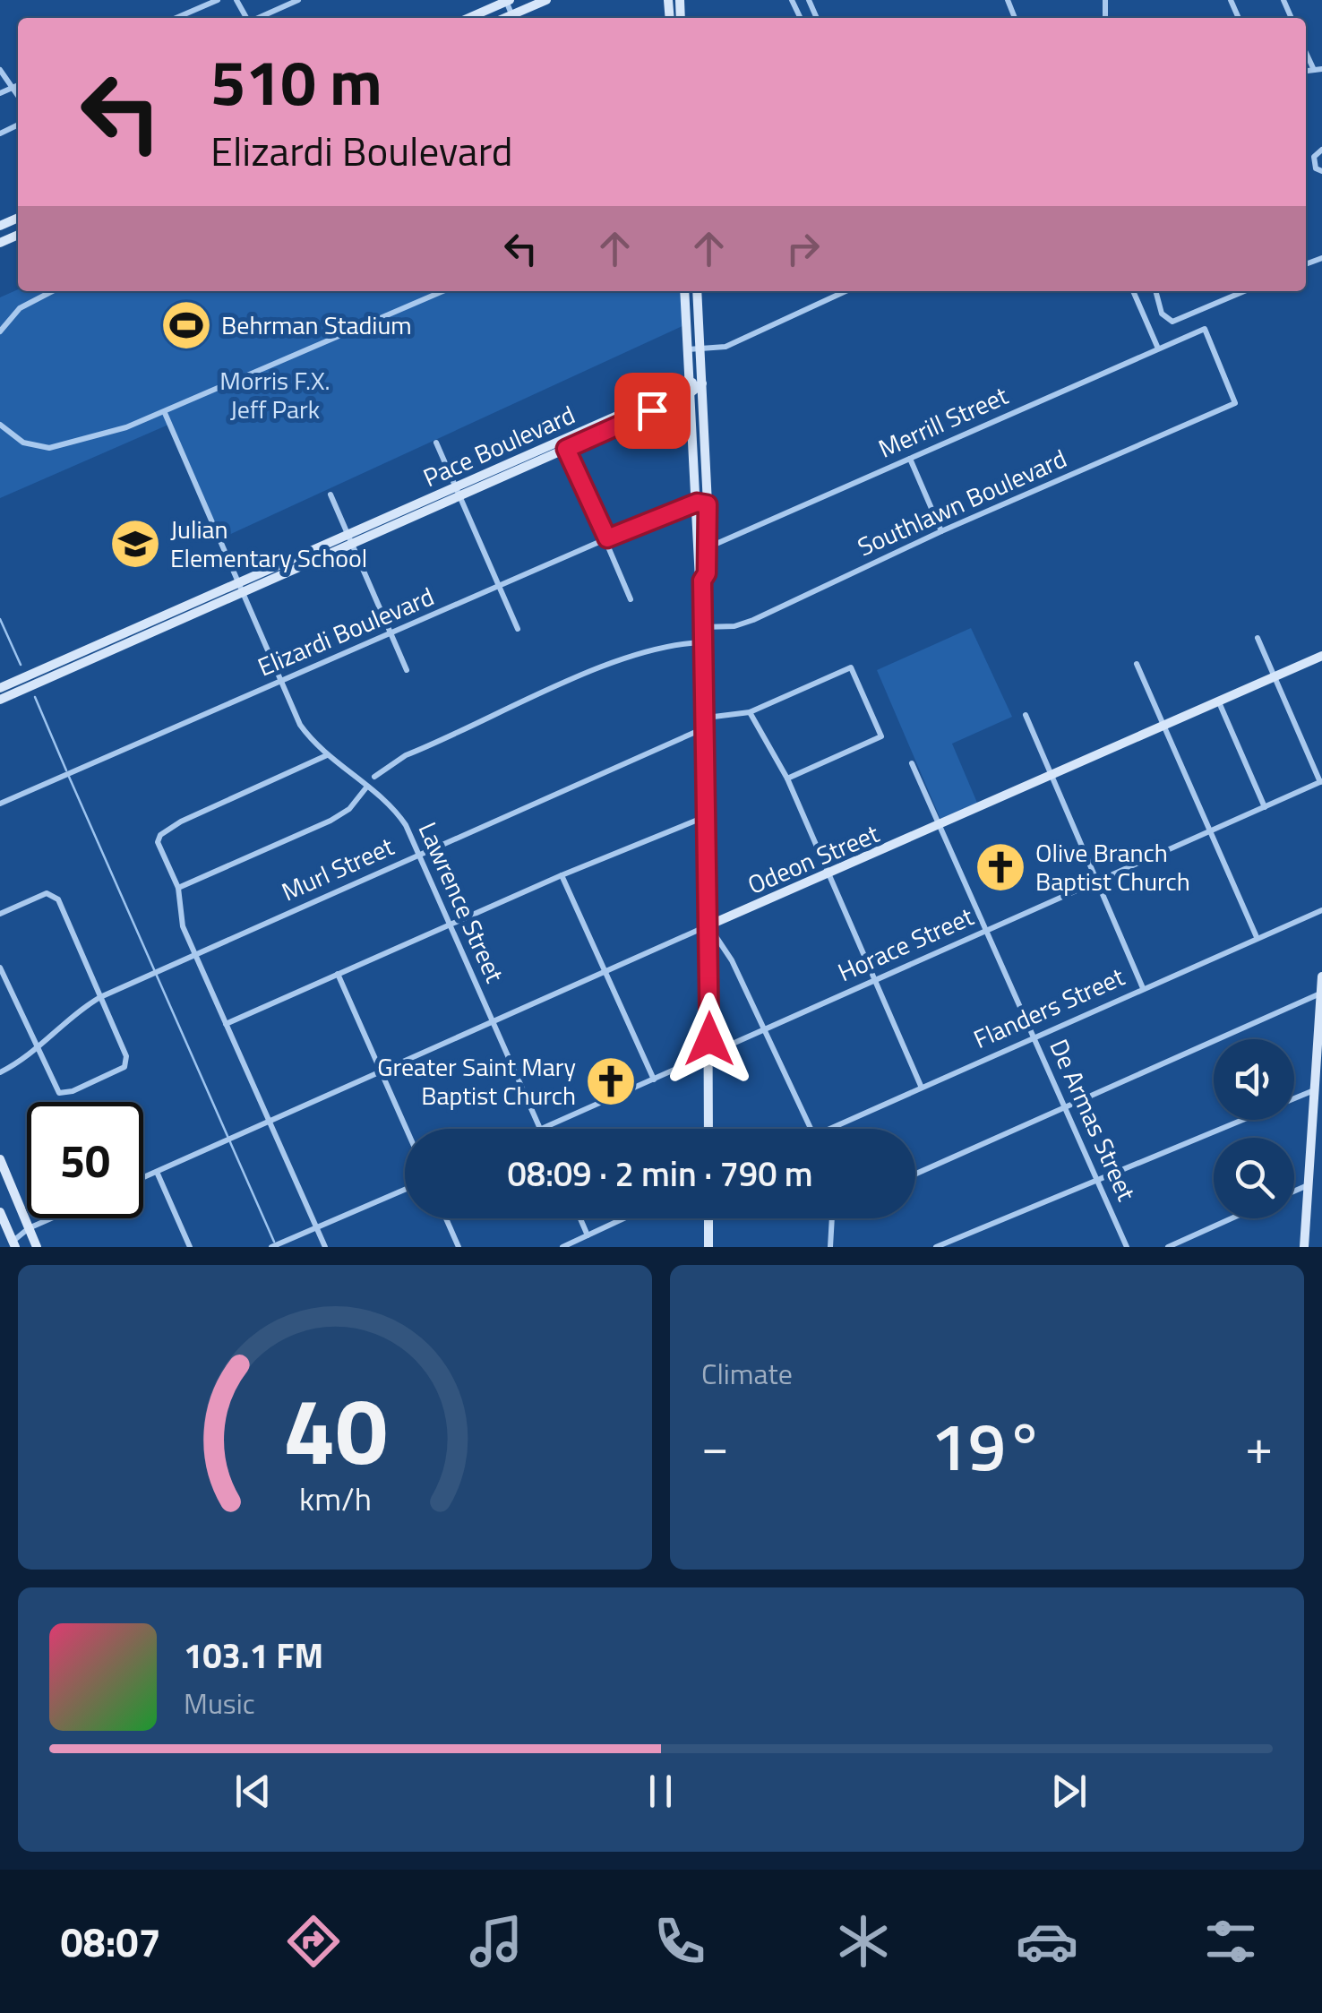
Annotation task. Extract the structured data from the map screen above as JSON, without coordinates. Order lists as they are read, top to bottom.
{
  "streets": {
    "street": [
      "Merrill Street",
      "Pace Boulevard",
      "Southlawn Boulevard",
      "Elizardi Boulevard",
      "Odeon Street",
      "Murl Street",
      "Lawrence Street",
      "Horace Street",
      "Flanders Street",
      "De Armas Street"
    ]
  },
  "crossings": [
    ["Merrill Street", "Southlawn Boulevard"],
    ["Pace Boulevard", "Lawrence Street"],
    ["Elizardi Boulevard", "Lawrence Street"],
    ["Odeon Street", "Lawrence Street"],
    ["Odeon Street", "De Armas Street"],
    ["Murl Street", "Lawrence Street"],
    ["Lawrence Street", "Horace Street"],
    ["Horace Street", "De Armas Street"],
    ["Flanders Street", "De Armas Street"]
  ],
  "parks": ["Morris F.X. Jeff Park"],
  "places": {
    "sports": ["Behrman Stadium"],
    "school or university": ["Julian Elementary School"],
    "church": ["Olive Branch Baptist Church", "Greater Saint Mary Baptist Church"]
  },
  "page": {
    "turn": ["510 m", "Elizardi Boulevard"],
    "limit": "50",
    "trip": "08:09 · 2 min · 790 m",
    "tile": "Climate",
    "heat": ["−", "19°", "+"],
    "song": ["103.1 FM", "Music"],
    "tabs": "08:07",
    "gauge": ["40", "km/h"]
  }
}
